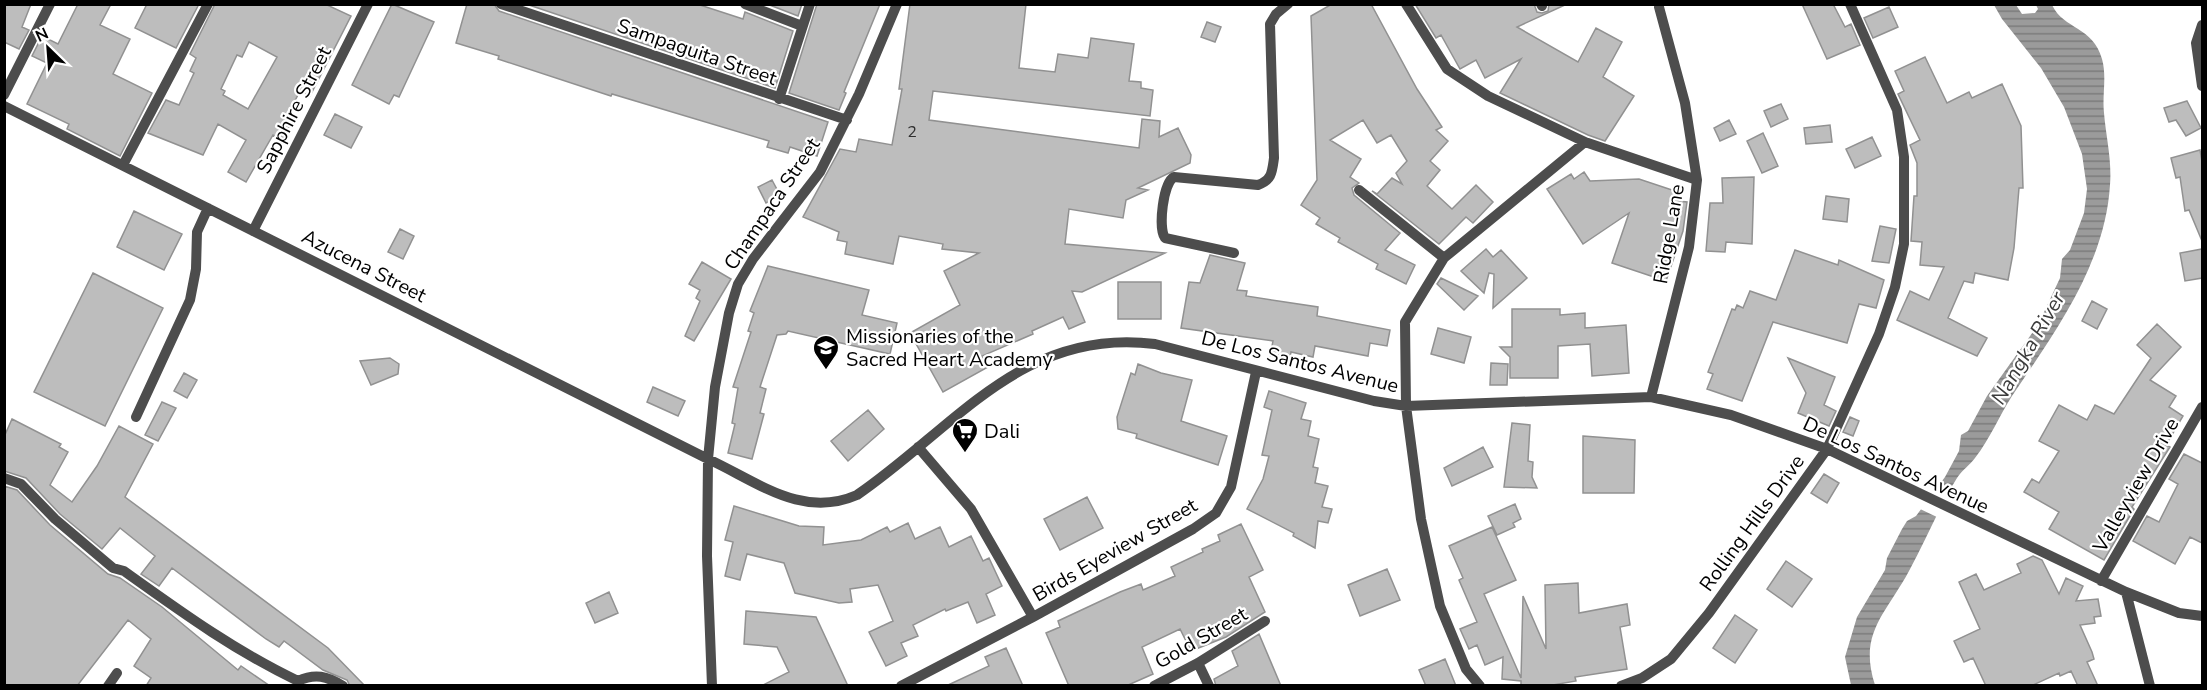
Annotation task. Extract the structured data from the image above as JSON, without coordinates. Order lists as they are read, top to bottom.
{
  "streets": {
    "street": [
      "Sampaguita Street",
      "Sapphire Street",
      "Champaca Street",
      "Ridge Lane",
      "Azucena Street",
      "De Los Santos Avenue",
      "Valleyview Drive",
      "Rolling Hills Drive",
      "Birds Eyeview Street",
      "Gold Street"
    ]
  },
  "crossings": [
    ["Sampaguita Street", "Champaca Street"],
    ["Sapphire Street", "Azucena Street"],
    ["Champaca Street", "Azucena Street"],
    ["Champaca Street", "De Los Santos Avenue"],
    ["Ridge Lane", "De Los Santos Avenue"],
    ["Azucena Street", "De Los Santos Avenue"],
    ["De Los Santos Avenue", "Valleyview Drive"],
    ["De Los Santos Avenue", "Rolling Hills Drive"],
    ["De Los Santos Avenue", "Birds Eyeview Street"]
  ],
  "water": ["Nangka River"],
  "places": {
    "school or university": ["Missionaries of the Sacred Heart Academy"],
    "supermarket": ["Dali"]
  },
  "house_numbers": ["2"],
  "north": "top left"
}
